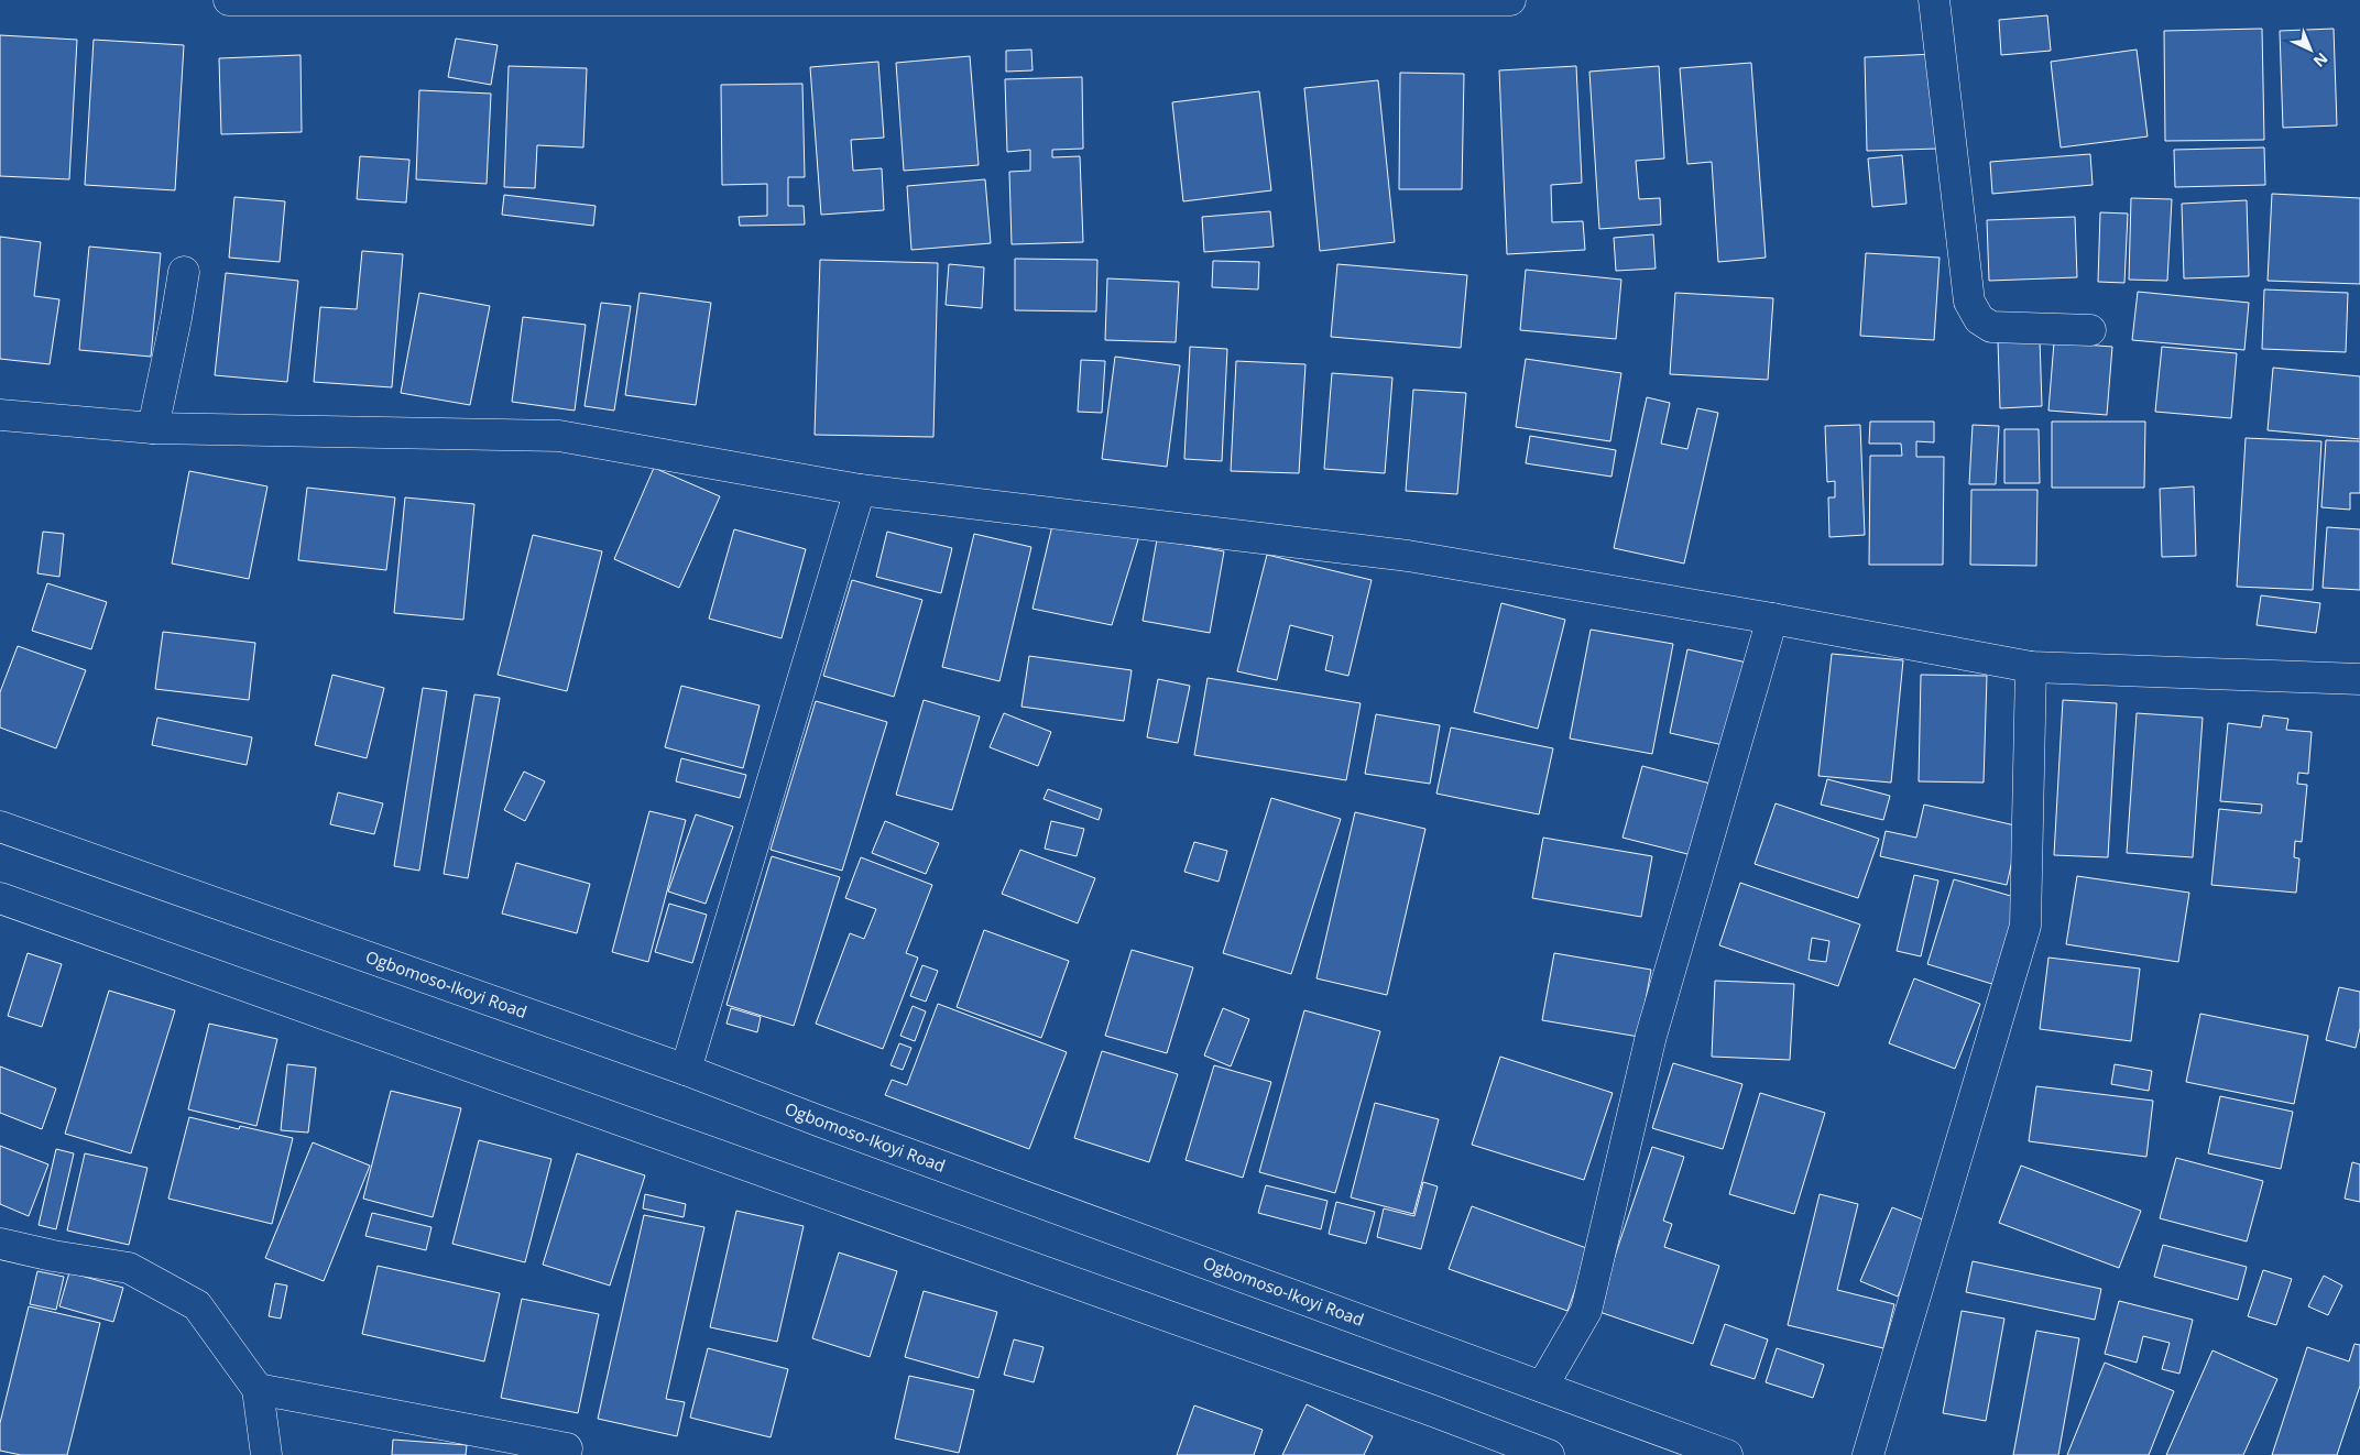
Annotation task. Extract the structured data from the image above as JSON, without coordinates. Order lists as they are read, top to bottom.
{
  "streets": {
    "street": ["Ogbomoso-Ikoyi Road"]
  },
  "north": "bottom right"
}
